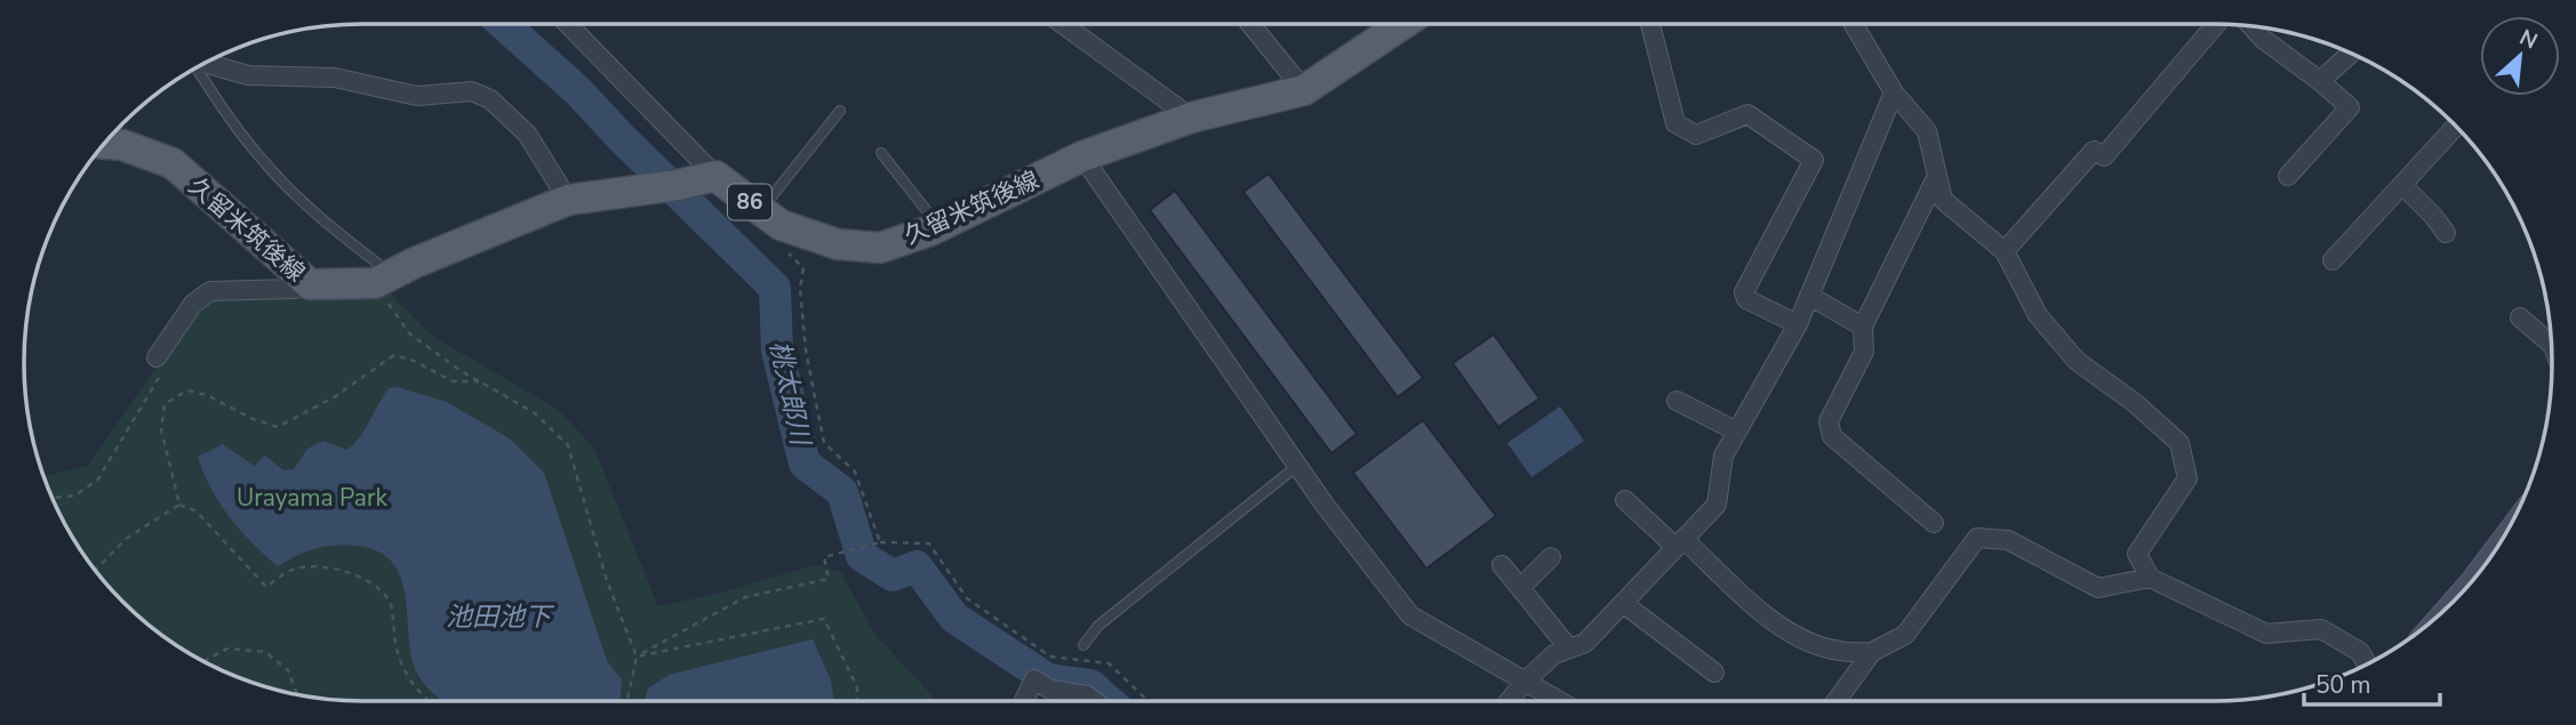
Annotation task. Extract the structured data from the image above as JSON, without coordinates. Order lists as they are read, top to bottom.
{
  "streets": {
    "main road": ["86", "久留米筑後線"]
  },
  "water": ["桃太郎川", "池田池下"],
  "parks": ["Urayama Park"],
  "scale_bar": "50 m",
  "north": "top right"
}
